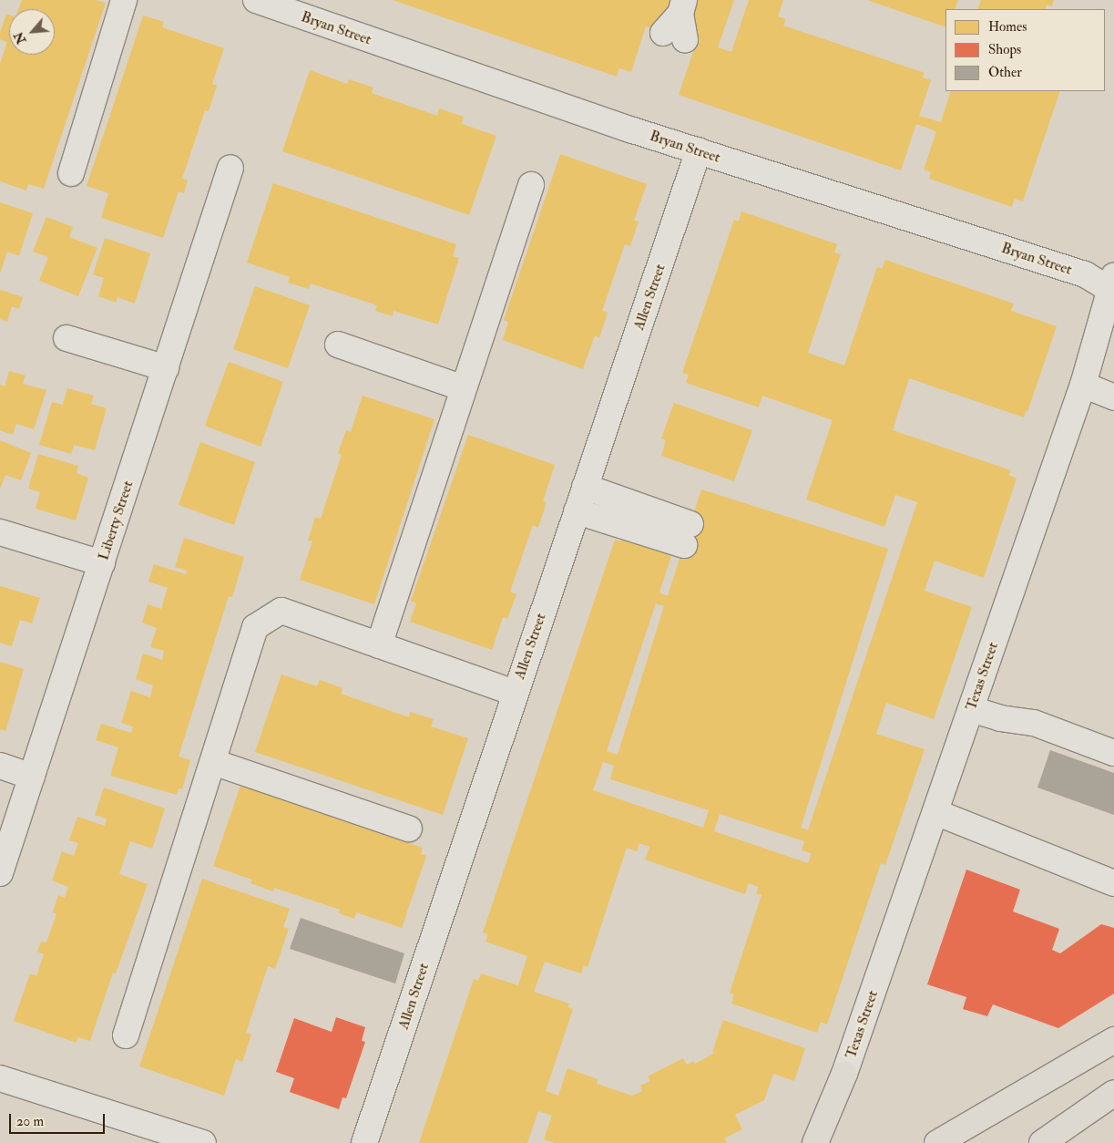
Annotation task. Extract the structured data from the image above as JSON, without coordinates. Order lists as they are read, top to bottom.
{
  "streets": {
    "street": [
      "Bryan Street",
      "Allen Street",
      "Liberty Street",
      "Texas Street"
    ]
  },
  "crossings": [
    ["Bryan Street", "Allen Street"],
    ["Bryan Street", "Texas Street"]
  ],
  "legend": ["Homes", "Shops", "Other"],
  "scale_bar": "20 m",
  "north": "bottom left"
}
